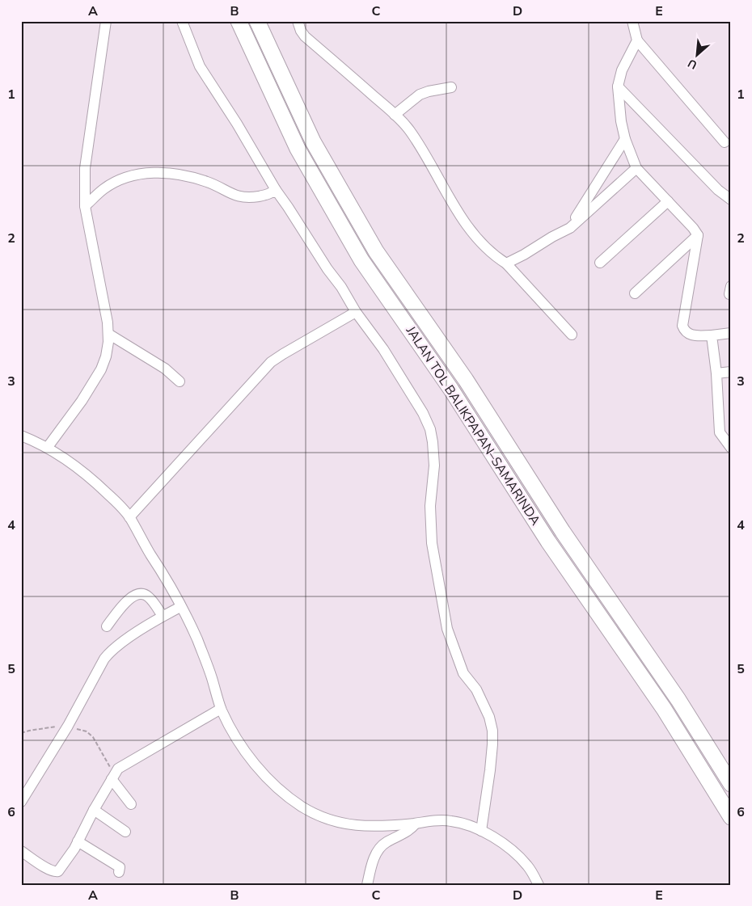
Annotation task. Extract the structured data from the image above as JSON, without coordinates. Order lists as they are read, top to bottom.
{
  "streets": {
    "highway": ["JALAN TOL BALIKPAPAN–SAMARINDA"]
  },
  "north": "bottom left",
  "grid": {
    "columns": [
      "A",
      "B",
      "C",
      "D",
      "E"
    ],
    "rows": [
      "1",
      "2",
      "3",
      "4",
      "5",
      "6"
    ]
  }
}
